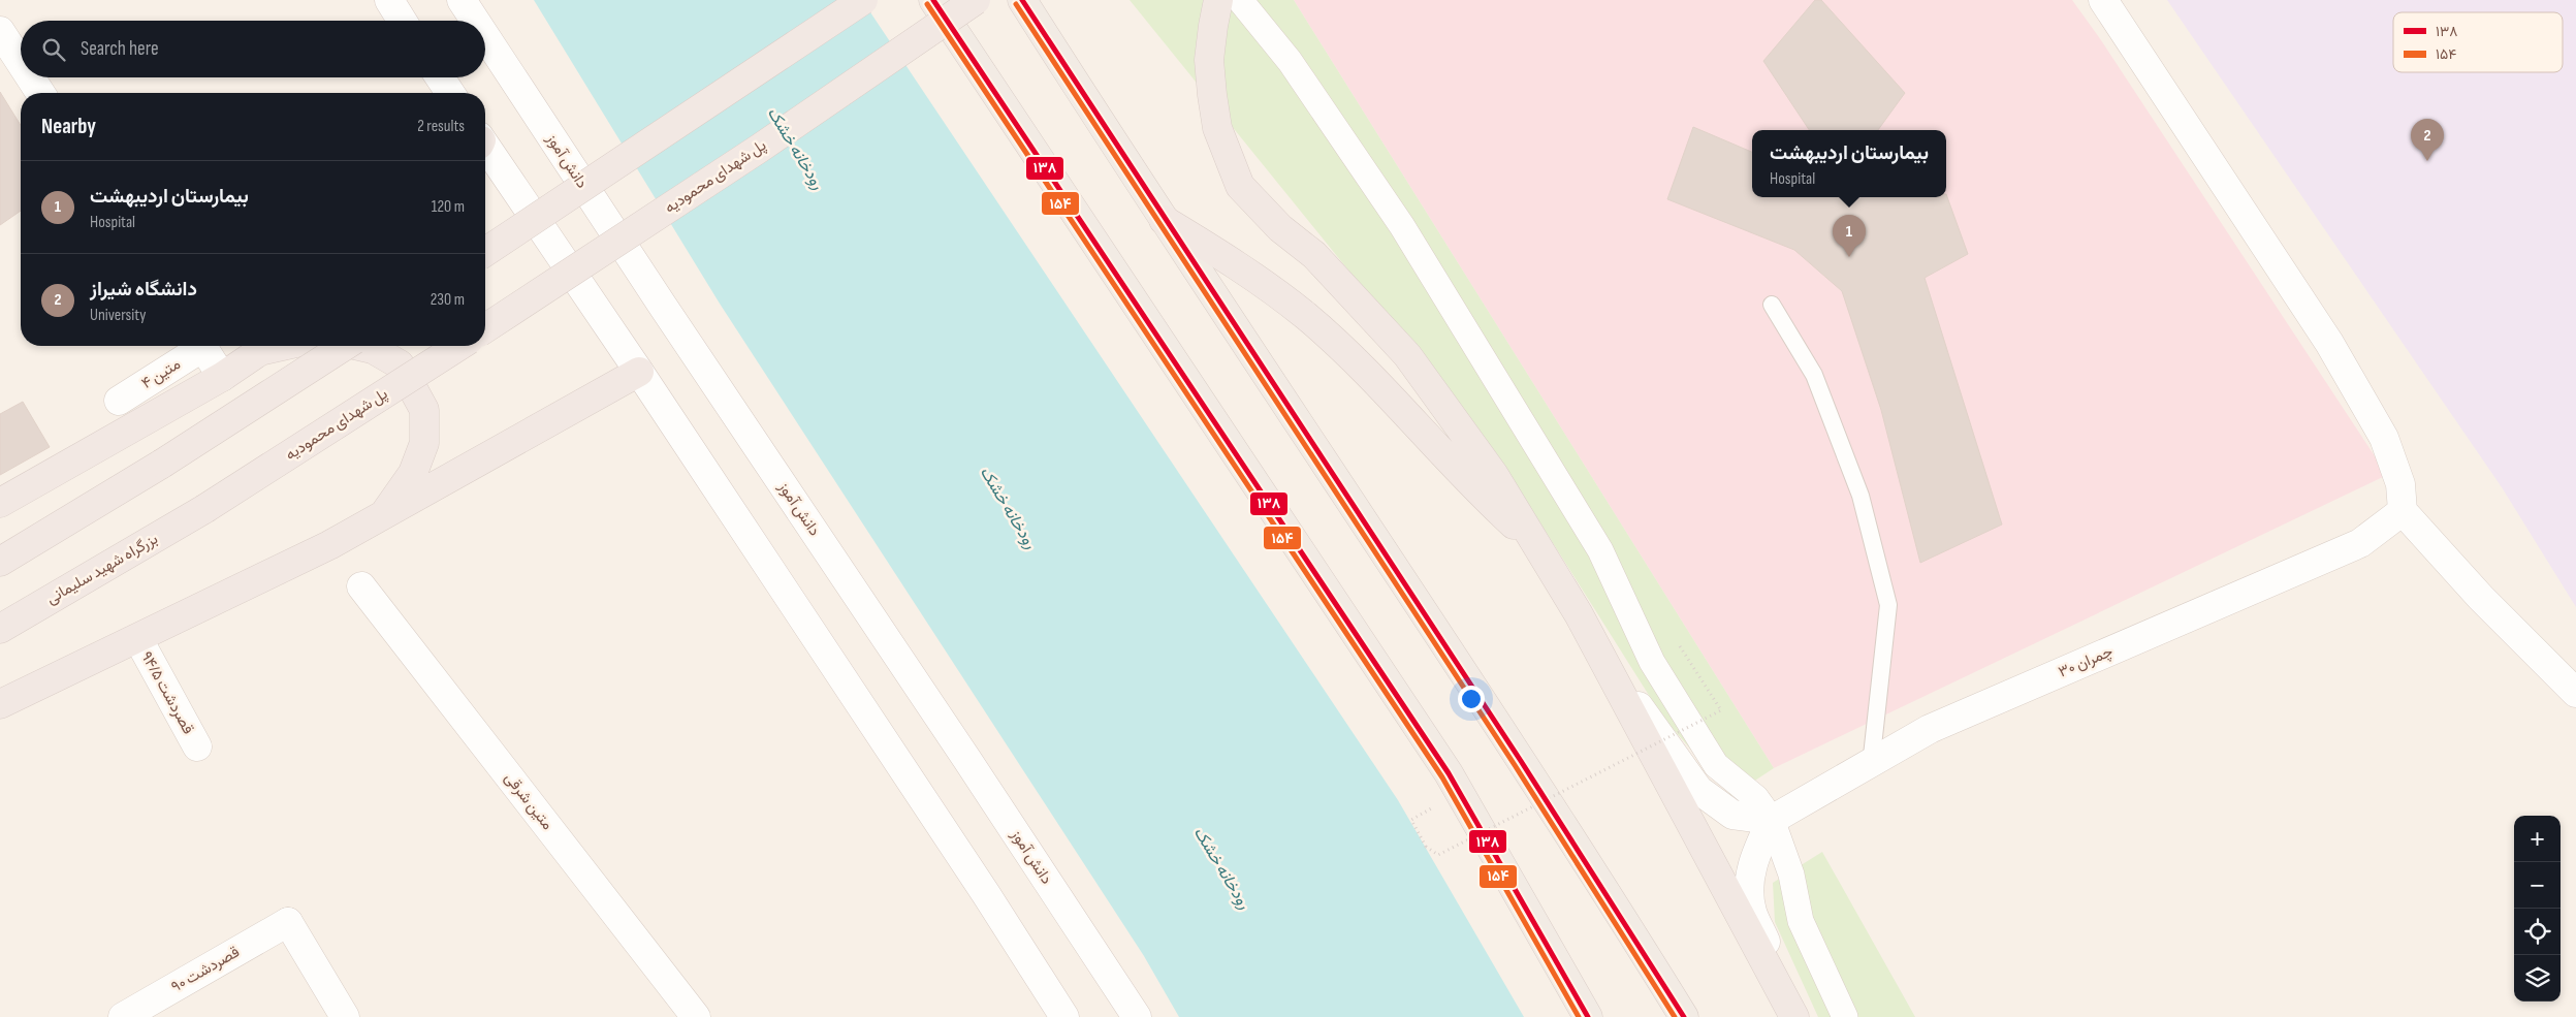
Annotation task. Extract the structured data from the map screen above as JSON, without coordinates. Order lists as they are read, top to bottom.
{
  "streets": {
    "highway": ["پل شهدای محمودیه", "بزرگراه شهید سلیمانی"],
    "street": [
      "دانش آموز",
      "۴ متین",
      "۳۰ چمران",
      "۹۴/۵ قصردشت",
      "متین شرقی",
      "۹۰ قصردشت"
    ]
  },
  "crossings": [
    ["پل شهدای محمودیه", "بزرگراه شهید سلیمانی"]
  ],
  "water": ["رودخانه خشک"],
  "lines": ["transit line ۱۳۸", "transit line ۱۵۴"],
  "legend": ["۱۳۸", "۱۵۴"],
  "page": {
    "search": "Search here",
    "heading": ["Nearby", "2 results"],
    "pins": ["2", "1"],
    "popup": ["بیمارستان اردیبهشت", "Hospital"],
    "list": [
      {
        "mark": "1",
        "name": "بیمارستان اردیبهشت",
        "note": "Hospital",
        "value": "120 m"
      },
      {
        "mark": "2",
        "name": "دانشگاه شیراز",
        "note": "University",
        "value": "230 m"
      }
    ],
    "map_buttons": ["+", "−"]
  }
}
